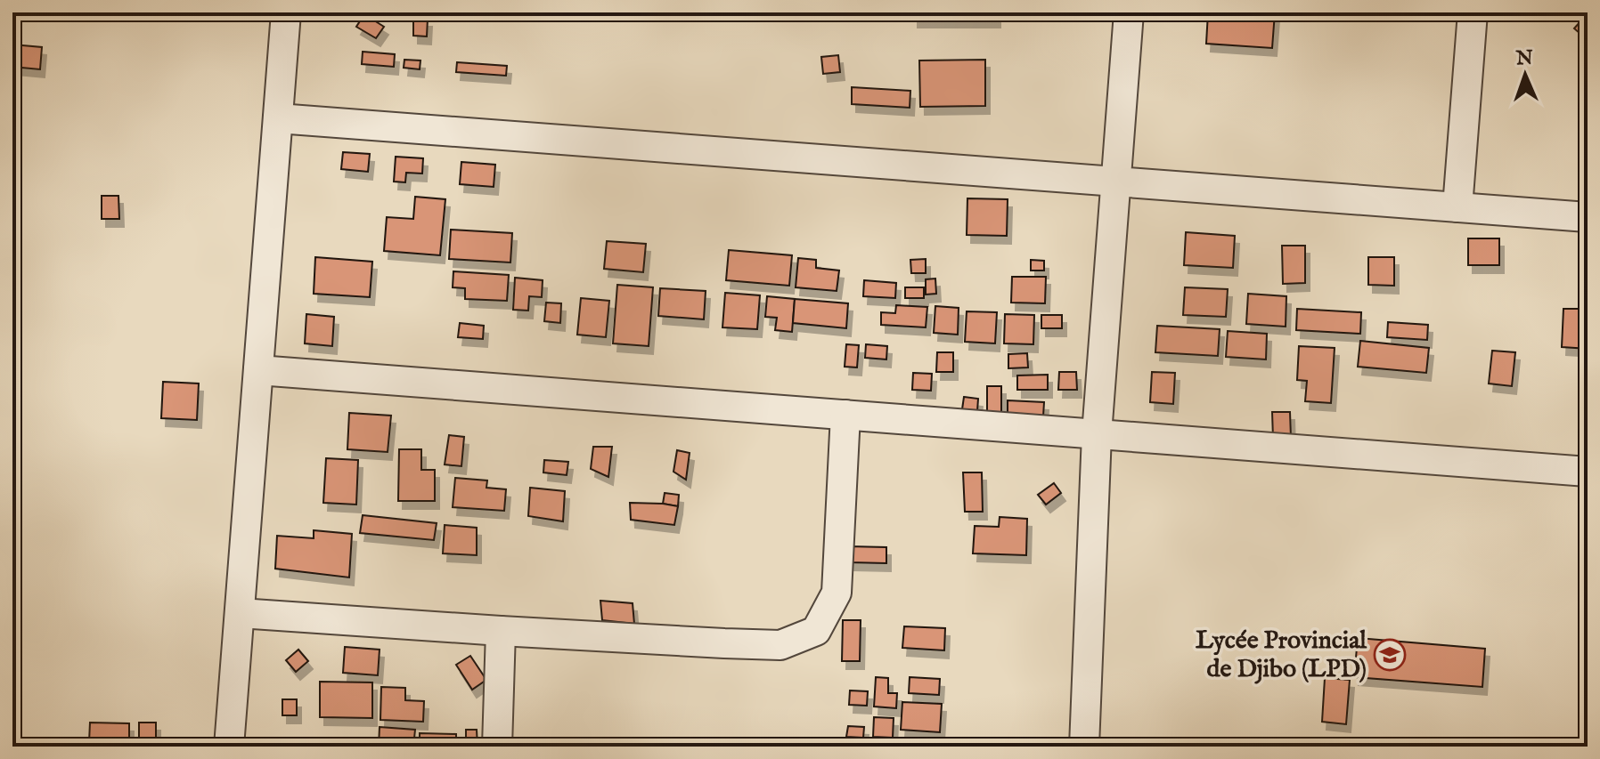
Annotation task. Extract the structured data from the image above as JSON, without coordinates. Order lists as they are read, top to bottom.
{
  "places": {
    "school or university": ["Lycée Provincial de Djibo (LPD)"]
  },
  "north": "top"
}
